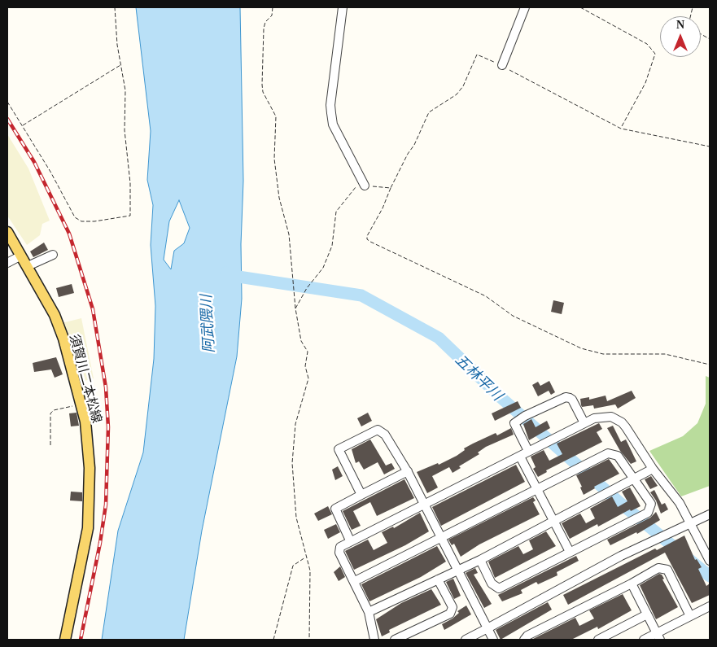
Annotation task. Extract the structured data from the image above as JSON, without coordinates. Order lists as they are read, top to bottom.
{
  "streets": {
    "main road": ["須賀川二本松線"]
  },
  "water": ["阿武隈川", "五林平川"],
  "north": "top"
}
